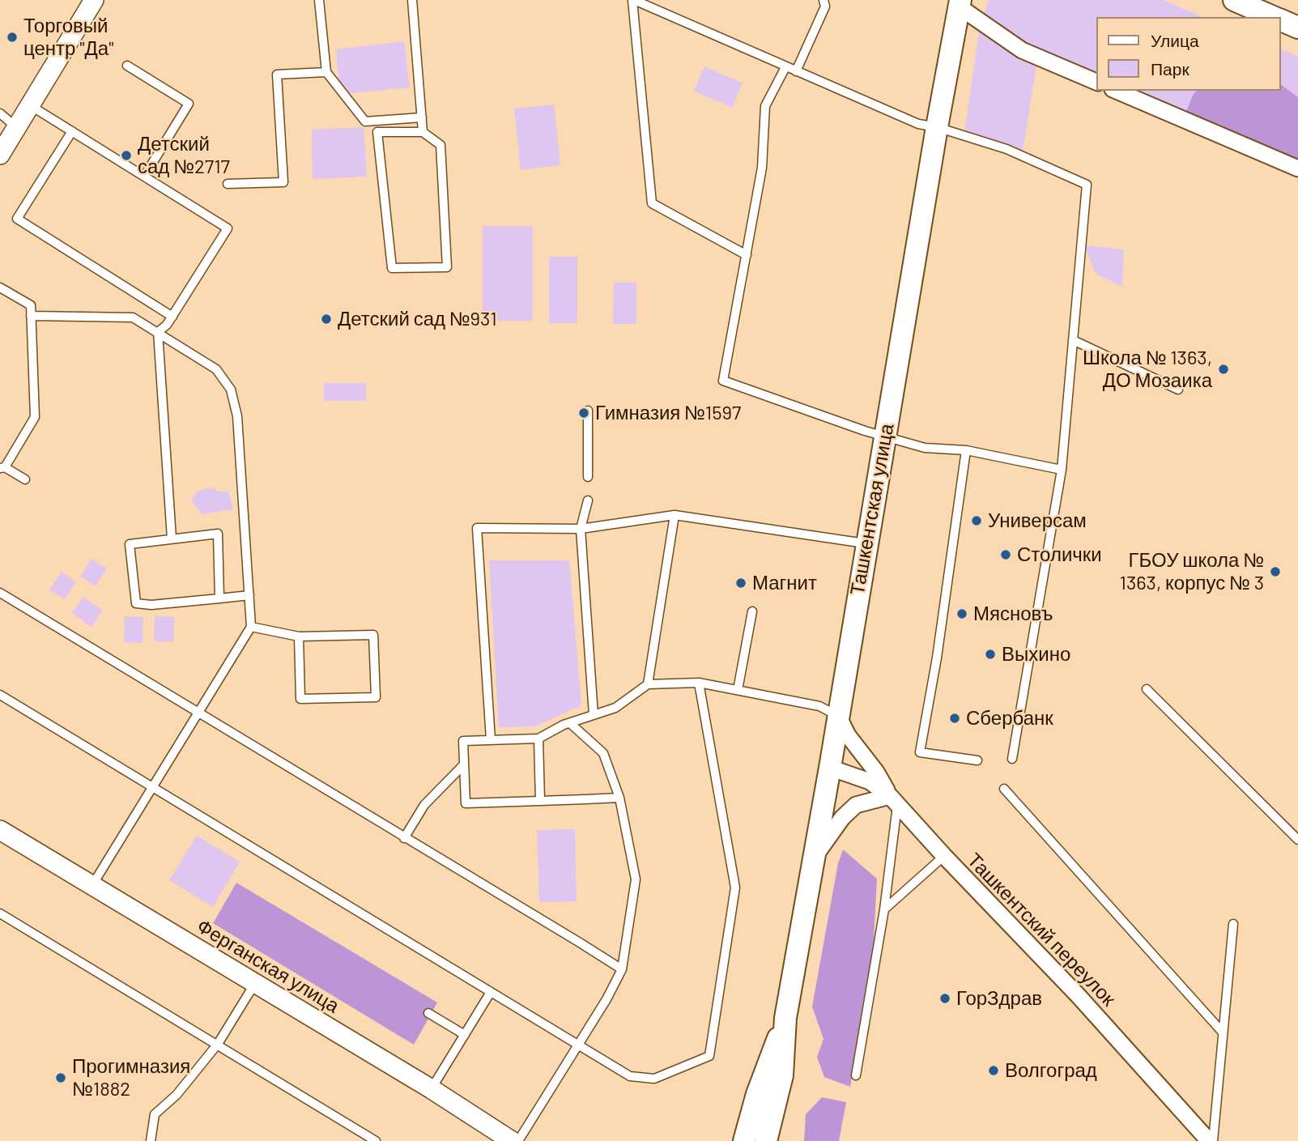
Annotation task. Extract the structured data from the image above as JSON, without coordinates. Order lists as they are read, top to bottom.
{
  "streets": {
    "main road": ["Ташкентская улица"],
    "street": ["Ташкентский переулок", "Ферганская улица"]
  },
  "crossings": [
    ["Ташкентская улица", "Ташкентский переулок"]
  ],
  "places": [
    "Торговый центр \"Да\"",
    "Детский сад №2717",
    "Детский сад №931",
    "Школа № 1363, ДО Мозаика",
    "Гимназия №1597",
    "Универсам",
    "Столички",
    "ГБОУ школа № 1363, корпус № 3",
    "Магнит",
    "Мясновъ",
    "Выхино",
    "Сбербанк",
    "ГорЗдрав",
    "Волгоград",
    "Прогимназия №1882"
  ],
  "legend": ["Улица", "Парк"]
}
